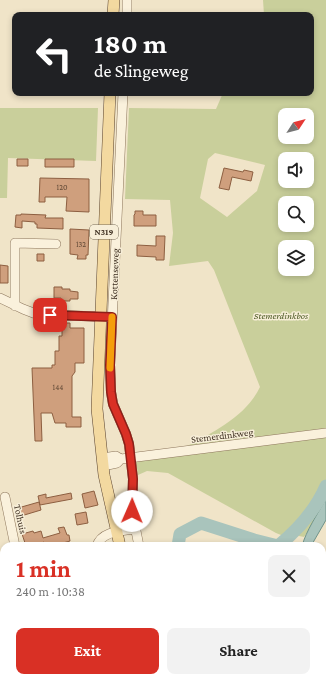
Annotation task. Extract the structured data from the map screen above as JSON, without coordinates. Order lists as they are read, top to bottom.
{
  "streets": {
    "main road": ["N319", "Kottenseweg"],
    "street": ["Stemerdinkweg", "Tolhuis"]
  },
  "crossings": [
    ["Kottenseweg", "Stemerdinkweg"]
  ],
  "parks": ["Stemerdinkbos"],
  "house_numbers": ["120", "132", "144"],
  "north": "top right",
  "page": {
    "turn": ["180 m", "de Slingeweg"],
    "heading": ["1 min", "240 m · 10:38"],
    "buttons": ["Exit", "Share"]
  }
}
